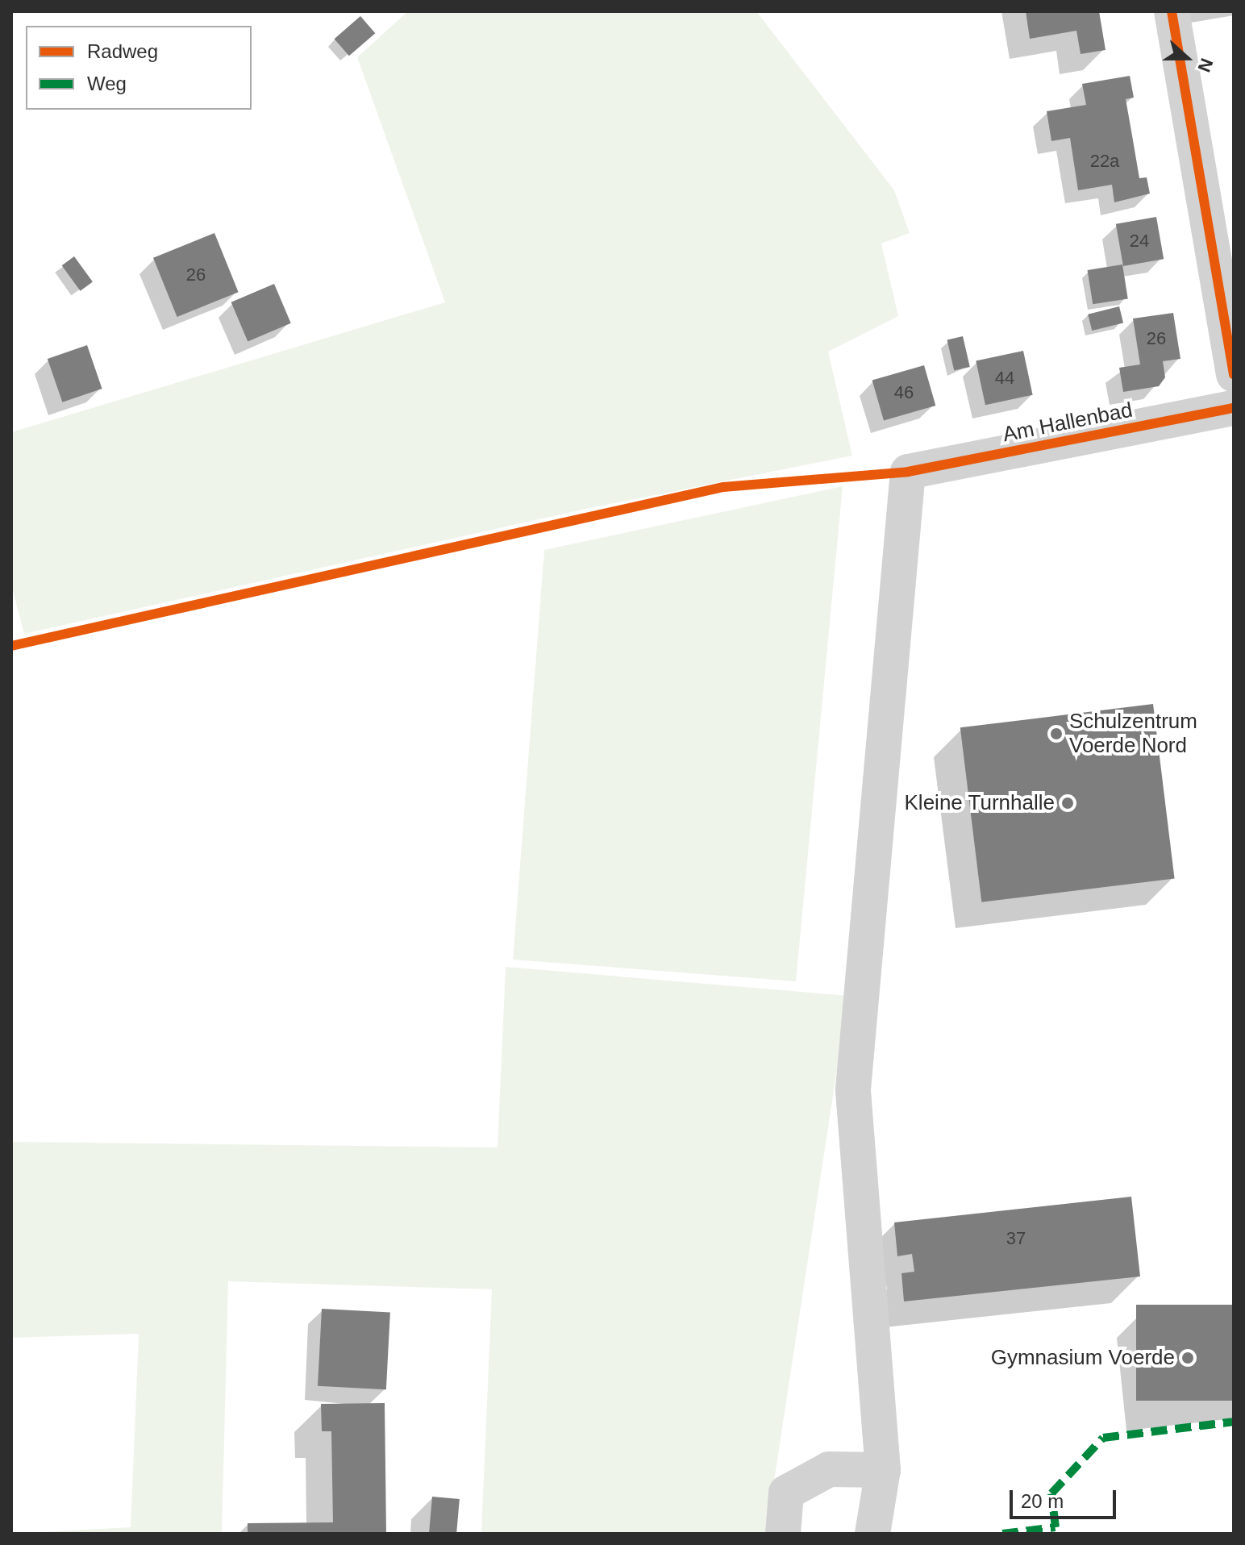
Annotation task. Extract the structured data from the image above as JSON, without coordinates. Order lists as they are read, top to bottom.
{
  "streets": {
    "street": ["Am Hallenbad"]
  },
  "places": ["Schulzentrum Voerde Nord", "Kleine Turnhalle", "Gymnasium Voerde"],
  "house_numbers": [
    "22a",
    "24",
    "26",
    "26",
    "44",
    "46",
    "37"
  ],
  "legend": ["Radweg", "Weg"],
  "scale_bar": "20 m",
  "north": "right"
}
